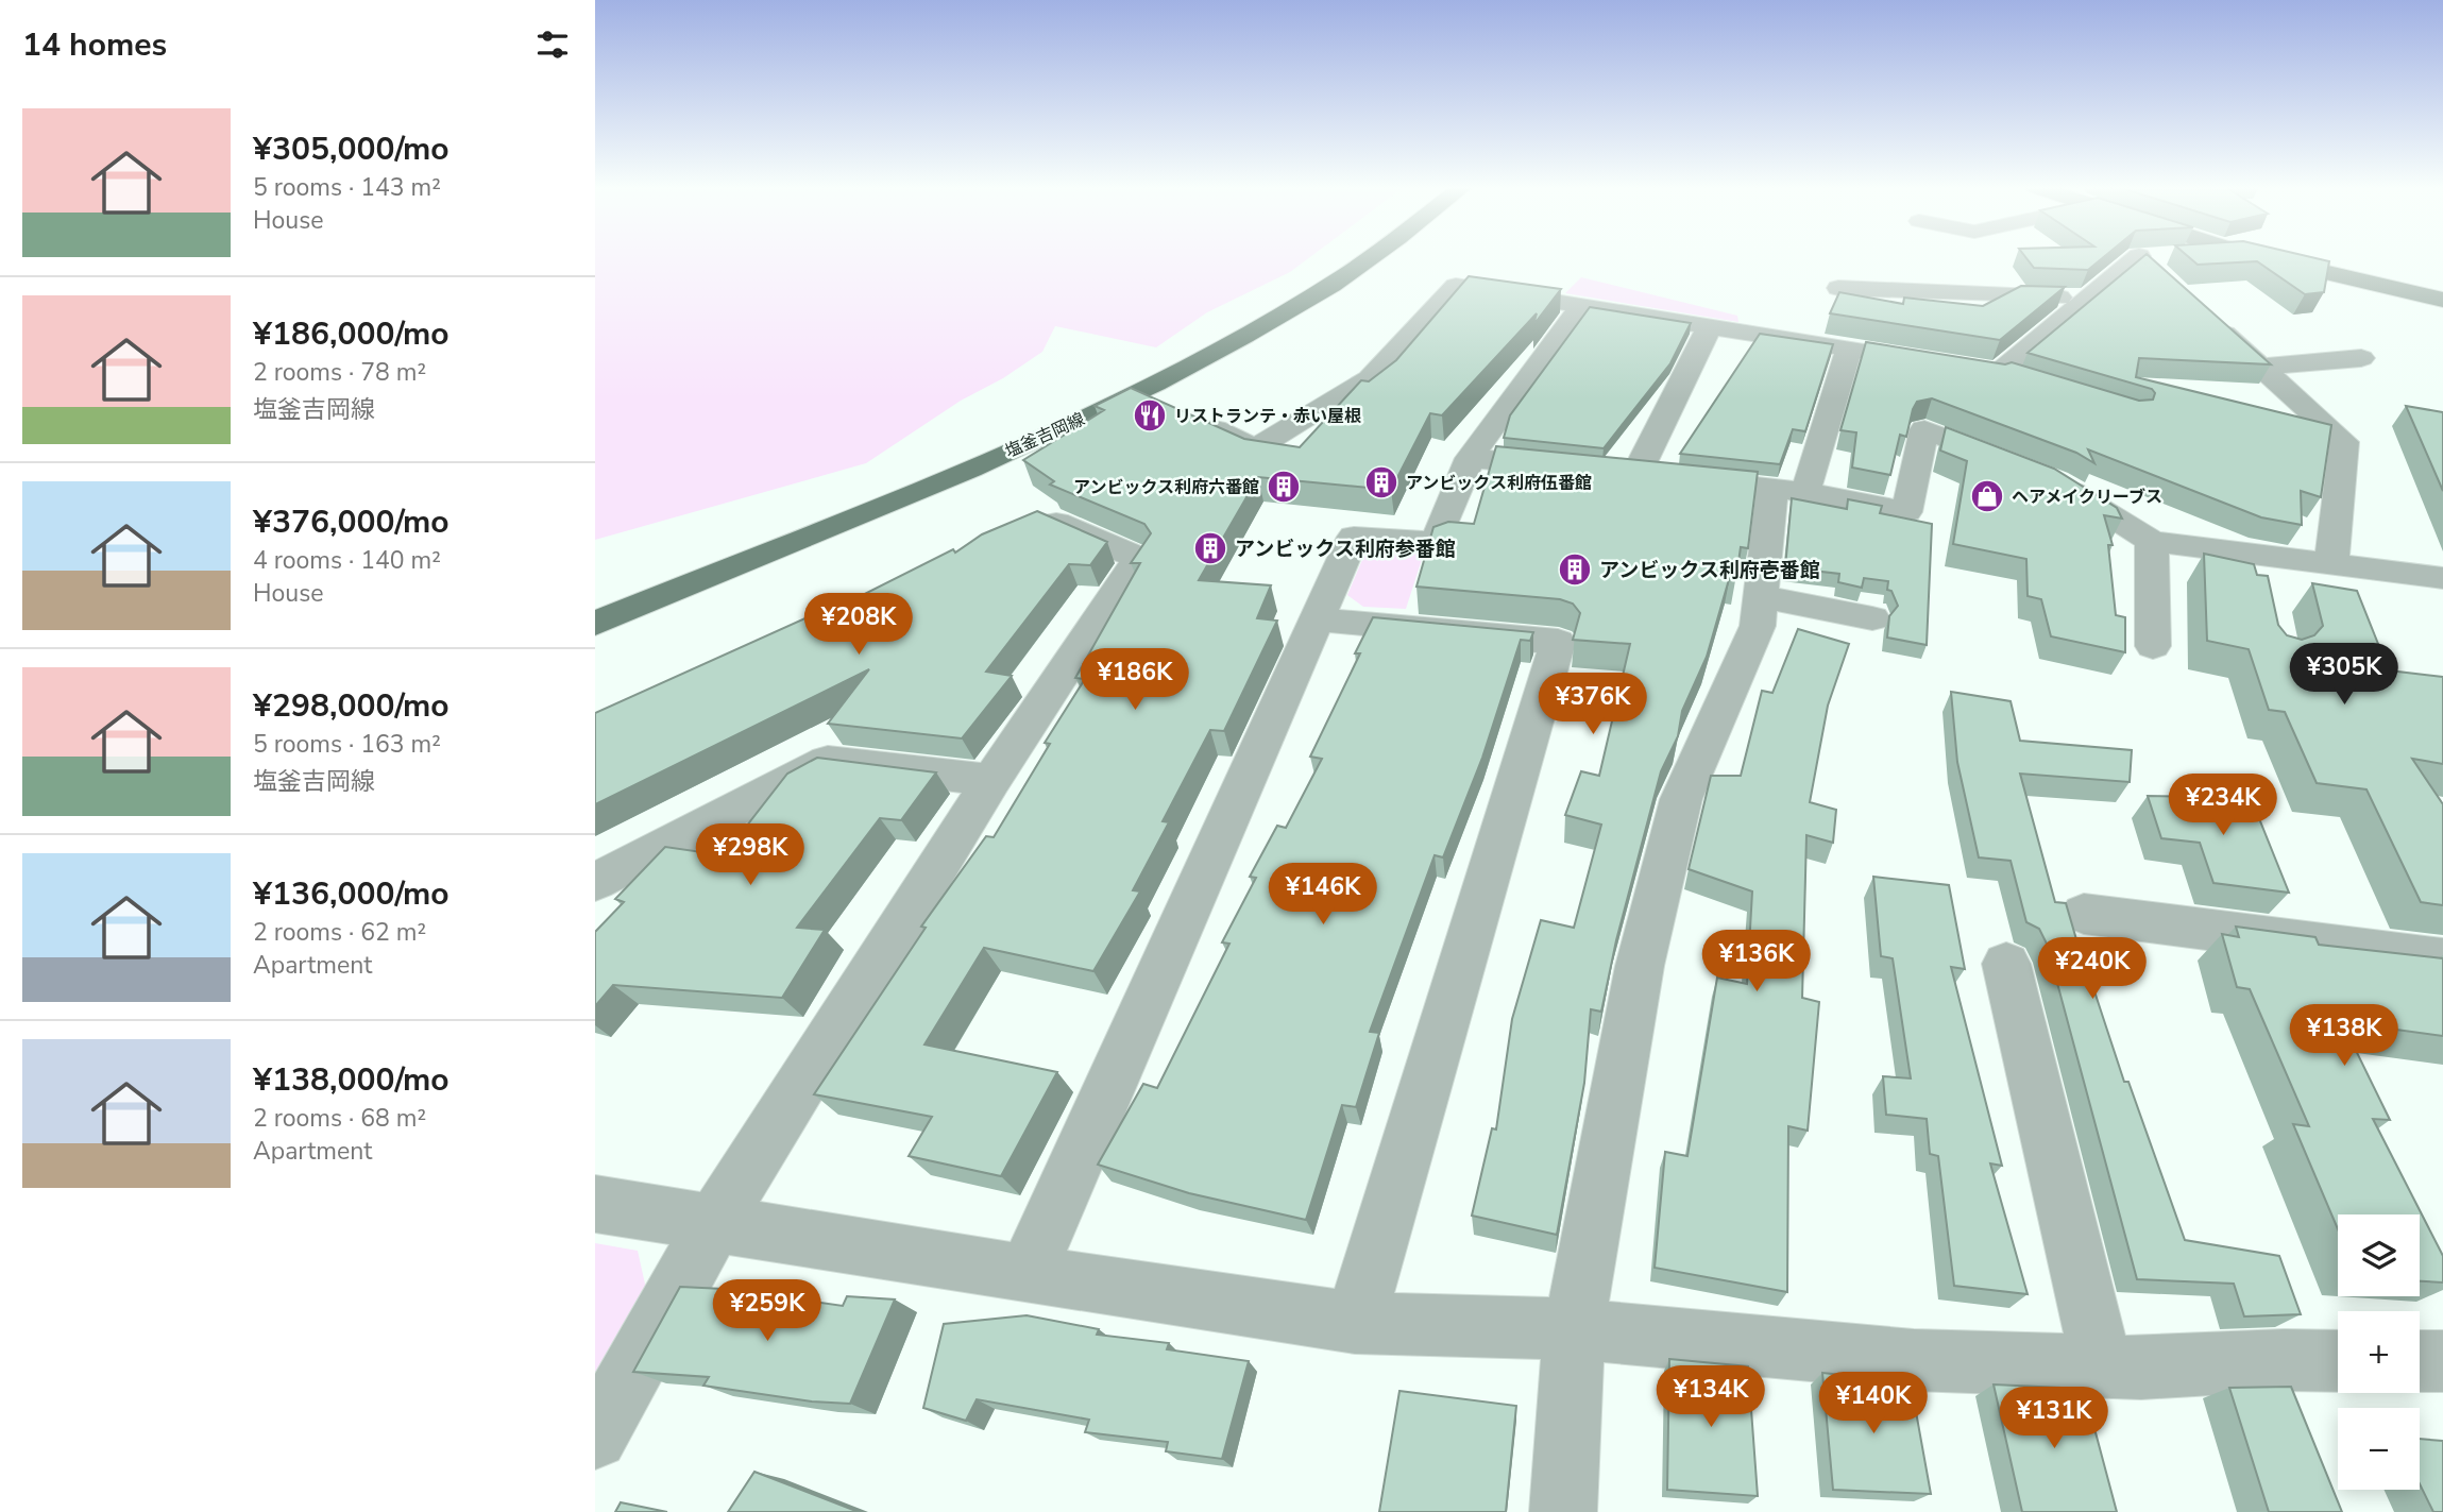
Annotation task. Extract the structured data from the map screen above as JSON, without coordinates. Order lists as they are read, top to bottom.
{
  "streets": {
    "main road": ["塩釜吉岡線"]
  },
  "places": {
    "restaurant": ["リストランテ・赤い屋根"],
    "building": [
      "アンビックス利府伍番館",
      "アンビックス利府六番館",
      "アンビックス利府参番館",
      "アンビックス利府壱番館"
    ],
    "shop": ["ヘアメイクリーブス"]
  },
  "page": {
    "heading": "14 homes",
    "list": [
      {
        "name": "¥305,000/mo",
        "note": "5 rooms · 143 m² · House"
      },
      {
        "name": "¥186,000/mo",
        "note": "2 rooms · 78 m² · 塩釜吉岡線"
      },
      {
        "name": "¥376,000/mo",
        "note": "4 rooms · 140 m² · House"
      },
      {
        "name": "¥298,000/mo",
        "note": "5 rooms · 163 m² · 塩釜吉岡線"
      },
      {
        "name": "¥136,000/mo",
        "note": "2 rooms · 62 m² · Apartment"
      },
      {
        "name": "¥138,000/mo",
        "note": "2 rooms · 68 m² · Apartment"
      }
    ],
    "price": [
      "¥208K",
      "¥305K",
      "¥186K",
      "¥376K",
      "¥234K",
      "¥298K",
      "¥146K",
      "¥136K",
      "¥240K",
      "¥138K",
      "¥259K",
      "¥134K",
      "¥140K",
      "¥131K"
    ],
    "map_buttons": ["+", "−"]
  }
}
